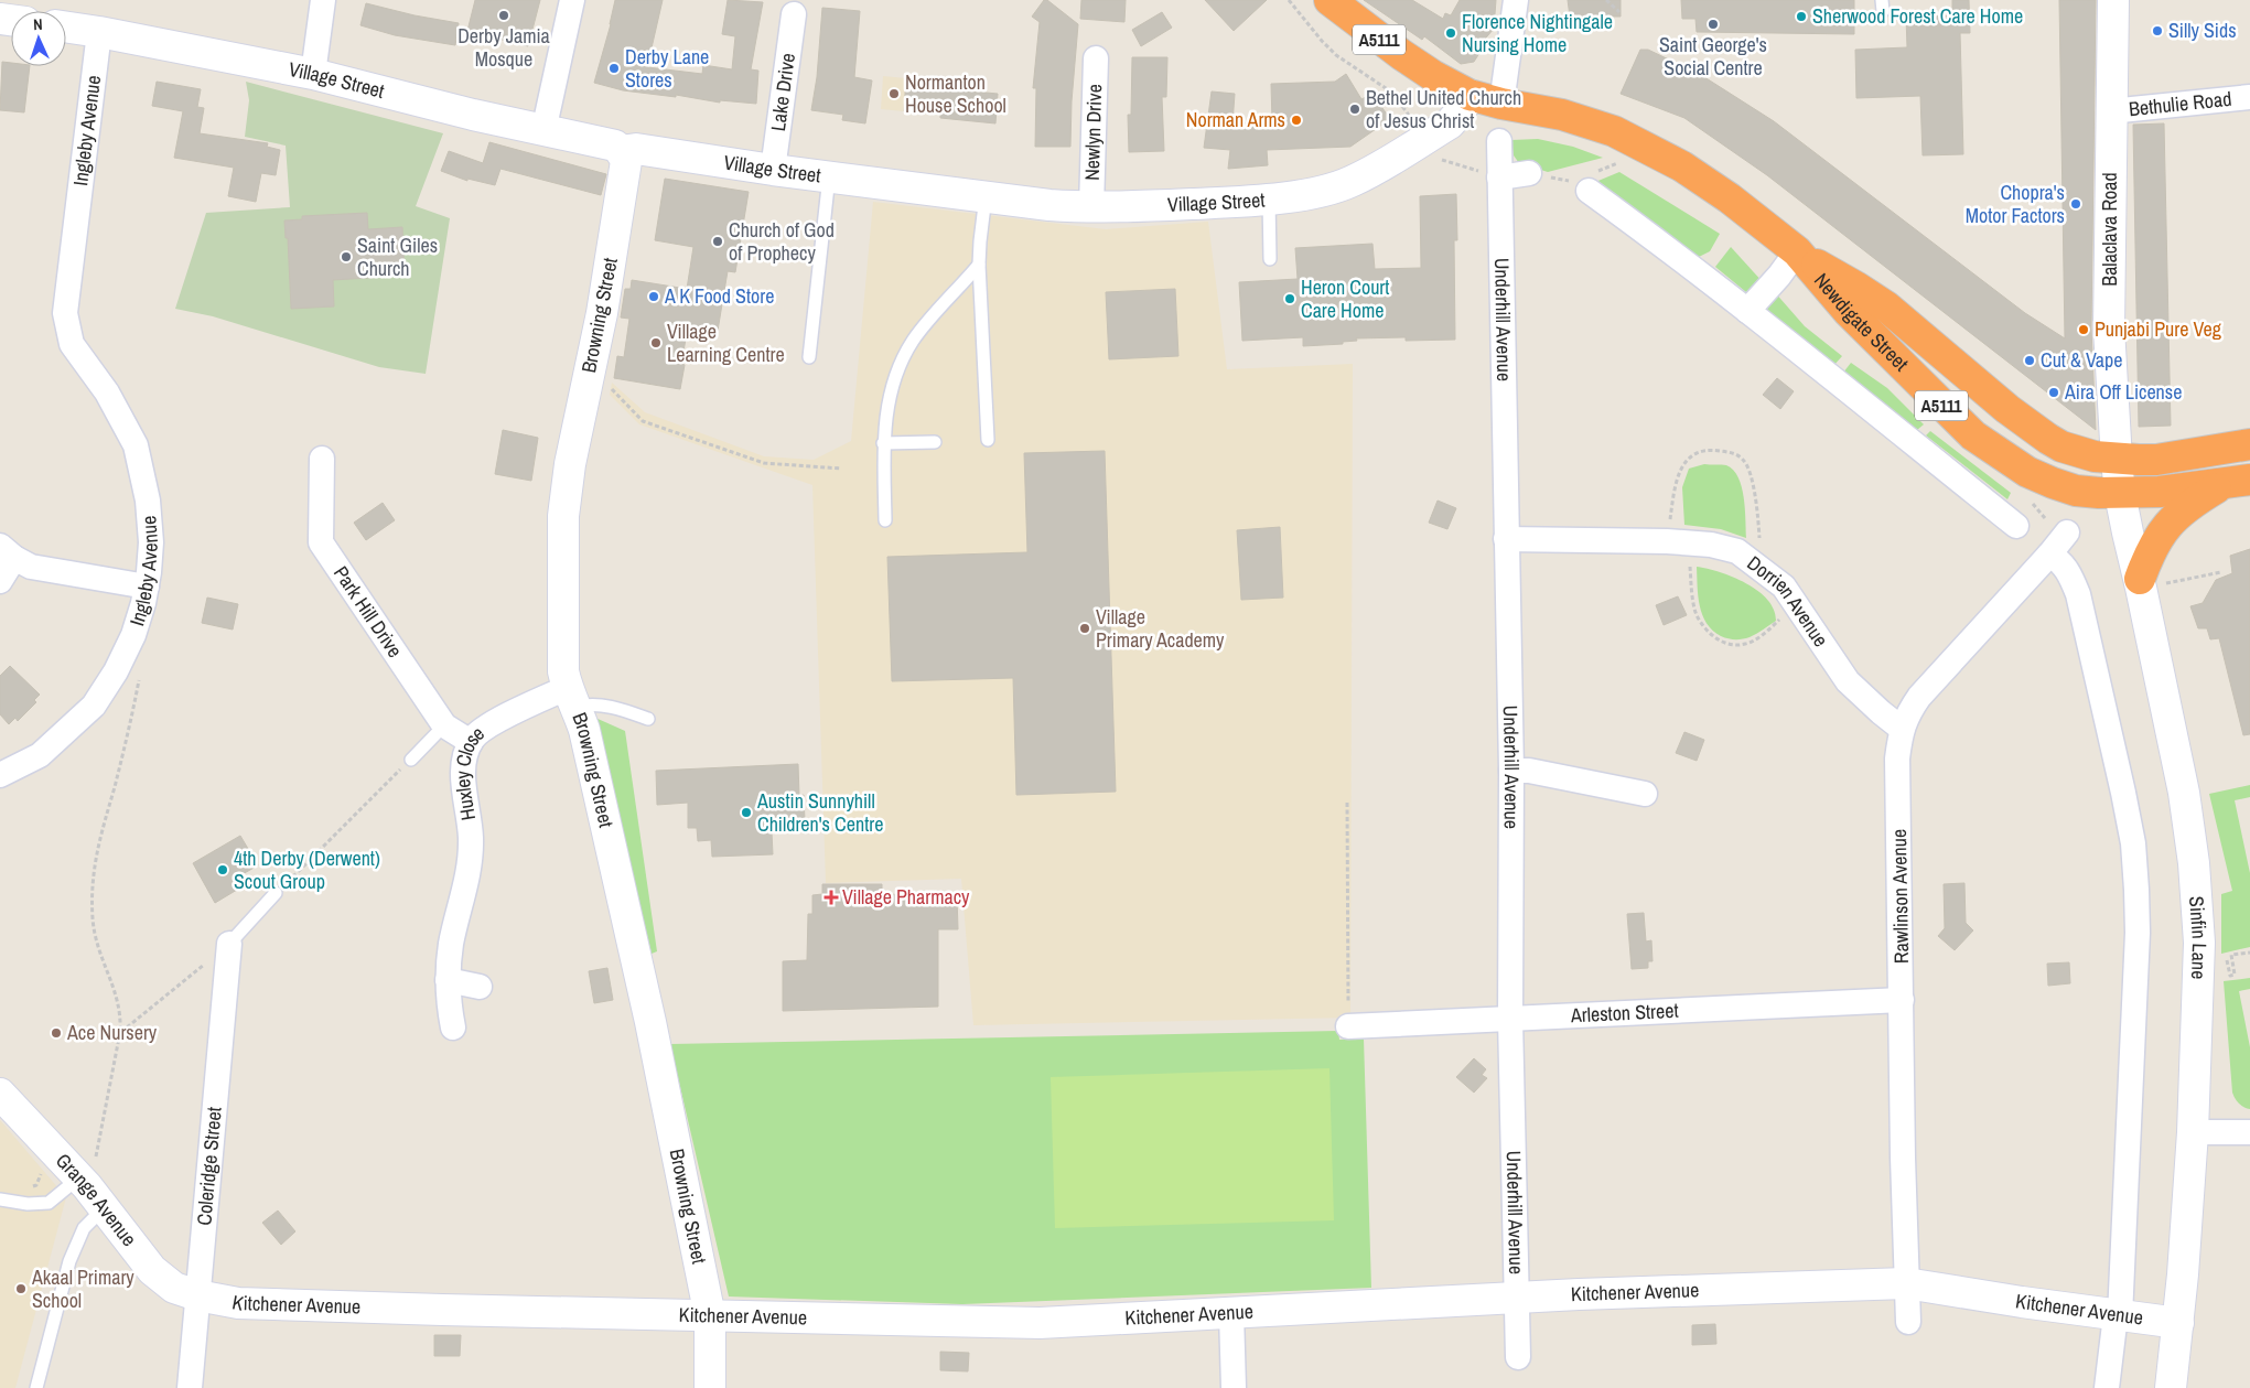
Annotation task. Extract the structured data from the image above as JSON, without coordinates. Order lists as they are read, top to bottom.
{
  "streets": {
    "highway": ["A5111", "Newdigate Street"],
    "street": [
      "Village Street",
      "Lake Drive",
      "Bethulie Road",
      "Ingleby Avenue",
      "Newlyn Drive",
      "Balaclava Road",
      "Browning Street",
      "Underhill Avenue",
      "Dorrien Avenue",
      "Park Hill Drive",
      "Huxley Close",
      "Rawlinson Avenue",
      "Sinfin Lane",
      "Arleston Street",
      "Coleridge Street",
      "Grange Avenue",
      "Kitchener Avenue"
    ]
  },
  "crossings": [
    ["A5111", "Village Street"],
    ["A5111", "Balaclava Road"],
    ["A5111", "Newdigate Street"],
    ["A5111", "Sinfin Lane"],
    ["Village Street", "Lake Drive"],
    ["Village Street", "Ingleby Avenue"],
    ["Village Street", "Newlyn Drive"],
    ["Village Street", "Browning Street"],
    ["Bethulie Road", "Balaclava Road"],
    ["Balaclava Road", "Newdigate Street"],
    ["Balaclava Road", "Sinfin Lane"],
    ["Browning Street", "Huxley Close"],
    ["Browning Street", "Kitchener Avenue"],
    ["Underhill Avenue", "Dorrien Avenue"],
    ["Underhill Avenue", "Arleston Street"],
    ["Underhill Avenue", "Kitchener Avenue"],
    ["Newdigate Street", "Sinfin Lane"],
    ["Dorrien Avenue", "Rawlinson Avenue"],
    ["Park Hill Drive", "Huxley Close"],
    ["Rawlinson Avenue", "Arleston Street"],
    ["Rawlinson Avenue", "Kitchener Avenue"],
    ["Sinfin Lane", "Kitchener Avenue"],
    ["Coleridge Street", "Grange Avenue"],
    ["Coleridge Street", "Kitchener Avenue"],
    ["Grange Avenue", "Kitchener Avenue"]
  ],
  "places": {
    "other": [
      "Derby Jamia Mosque",
      "Sherwood Forest Care Home",
      "Saint George's Social Centre",
      "Silly Sids",
      "Florence Nightingale Nursing Home",
      "Derby Lane Stores",
      "Normanton House School",
      "Bethel United Church of Jesus Christ",
      "Norman Arms",
      "Chopra's Motor Factors",
      "Church of God of Prophecy",
      "Saint Giles Church",
      "A K Food Store",
      "Heron Court Care Home",
      "Punjabi Pure Veg",
      "Village Learning Centre",
      "Cut & Vape",
      "Aira Off License",
      "Village Primary Academy",
      "Austin Sunnyhill Children's Centre",
      "4th Derby (Derwent) Scout Group",
      "Ace Nursery",
      "Akaal Primary School"
    ],
    "health": ["Village Pharmacy"]
  },
  "north": "top"
}
